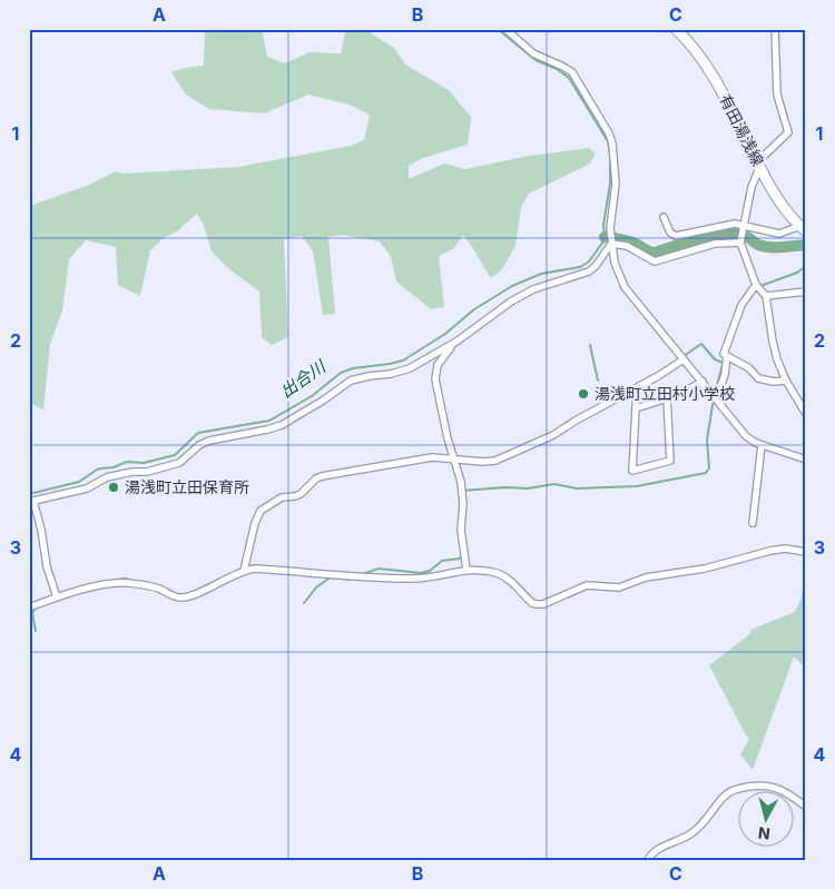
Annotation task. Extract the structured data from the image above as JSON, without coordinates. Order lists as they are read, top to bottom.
{
  "streets": {
    "main road": ["有田湯浅線"]
  },
  "water": ["出合川"],
  "places": ["湯浅町立田村小学校", "湯浅町立田保育所"],
  "north": "bottom",
  "grid": {
    "columns": ["A", "B", "C"],
    "rows": [
      "1",
      "2",
      "3",
      "4"
    ]
  }
}
